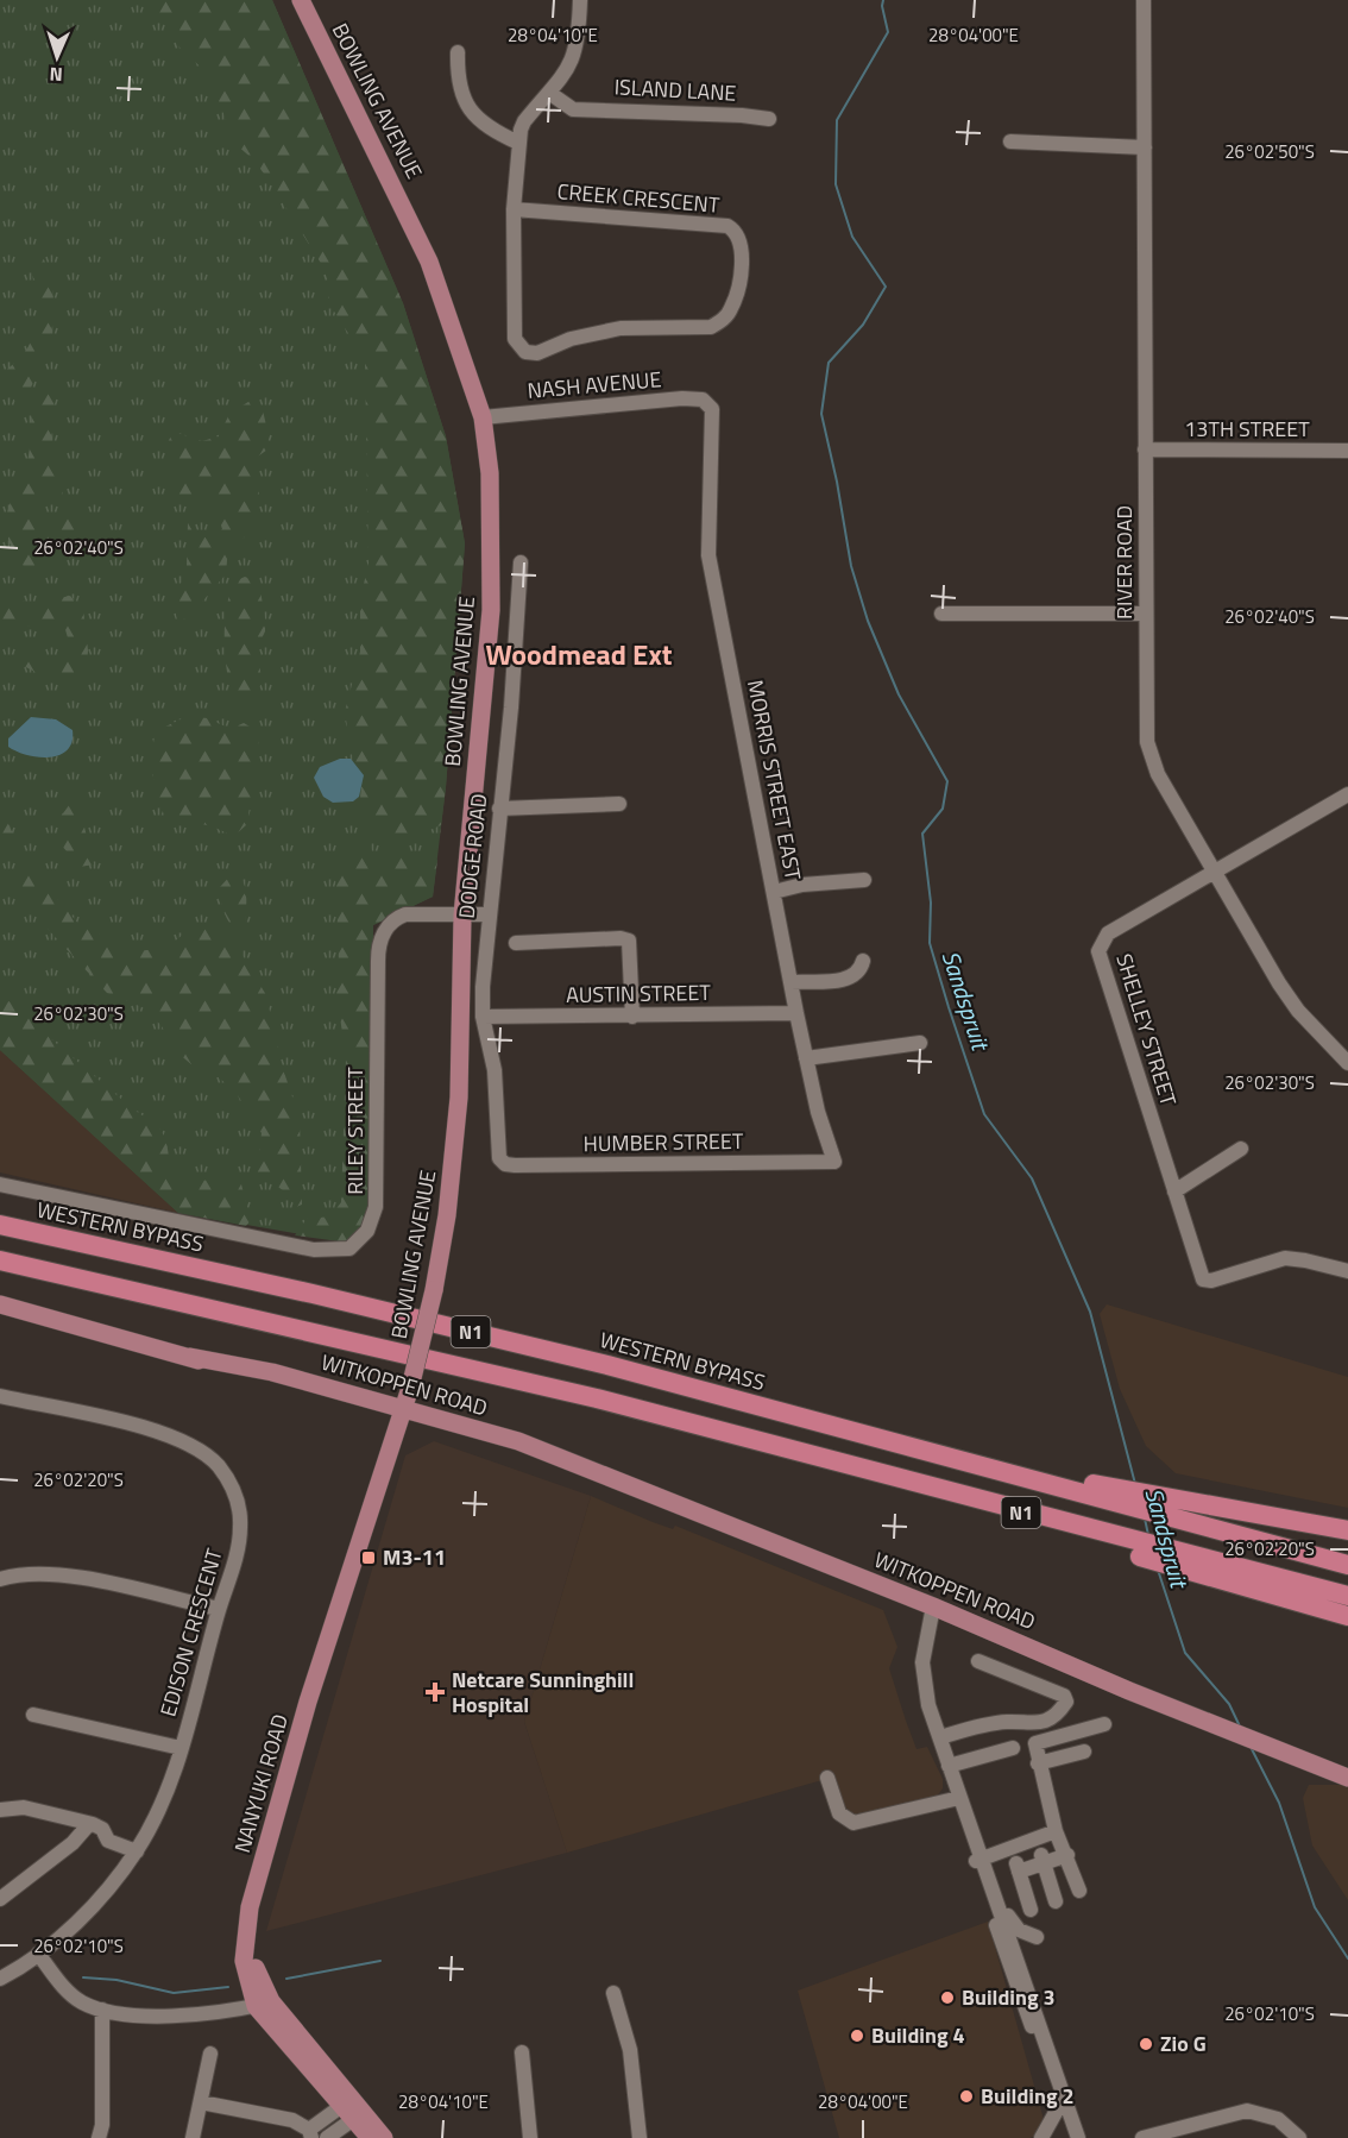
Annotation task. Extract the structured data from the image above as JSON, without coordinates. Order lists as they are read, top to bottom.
{
  "streets": {
    "highway": ["WESTERN BYPASS", "N1"],
    "main road": ["BOWLING AVENUE", "WITKOPPEN ROAD", "NANYUKI ROAD"],
    "street": [
      "ISLAND LANE",
      "CREEK CRESCENT",
      "NASH AVENUE",
      "13TH STREET",
      "RIVER ROAD",
      "MORRIS STREET EAST",
      "DODGE ROAD",
      "AUSTIN STREET",
      "SHELLEY STREET",
      "RILEY STREET",
      "HUMBER STREET",
      "EDISON CRESCENT"
    ]
  },
  "crossings": [
    ["BOWLING AVENUE", "NASH AVENUE"],
    ["BOWLING AVENUE", "RILEY STREET"],
    ["BOWLING AVENUE", "WITKOPPEN ROAD"],
    ["BOWLING AVENUE", "NANYUKI ROAD"],
    ["NASH AVENUE", "MORRIS STREET EAST"],
    ["13TH STREET", "RIVER ROAD"],
    ["RIVER ROAD", "SHELLEY STREET"],
    ["MORRIS STREET EAST", "AUSTIN STREET"],
    ["MORRIS STREET EAST", "HUMBER STREET"],
    ["DODGE ROAD", "AUSTIN STREET"],
    ["DODGE ROAD", "RILEY STREET"],
    ["DODGE ROAD", "HUMBER STREET"],
    ["WITKOPPEN ROAD", "NANYUKI ROAD"]
  ],
  "districts": ["Woodmead Ext"],
  "water": ["Sandspruit"],
  "places": {
    "transit": ["M3-11"],
    "health": ["Netcare Sunninghill Hospital"],
    "other": [
      "Building 3",
      "Building 4",
      "Zio G",
      "Building 2"
    ]
  },
  "north": "bottom",
  "coordinates": [
    "28°04'10\"E",
    "28°04'00\"E",
    "26°02'50\"S",
    "26°02'40\"S",
    "26°02'30\"S",
    "26°02'20\"S",
    "26°02'10\"S"
  ]
}
